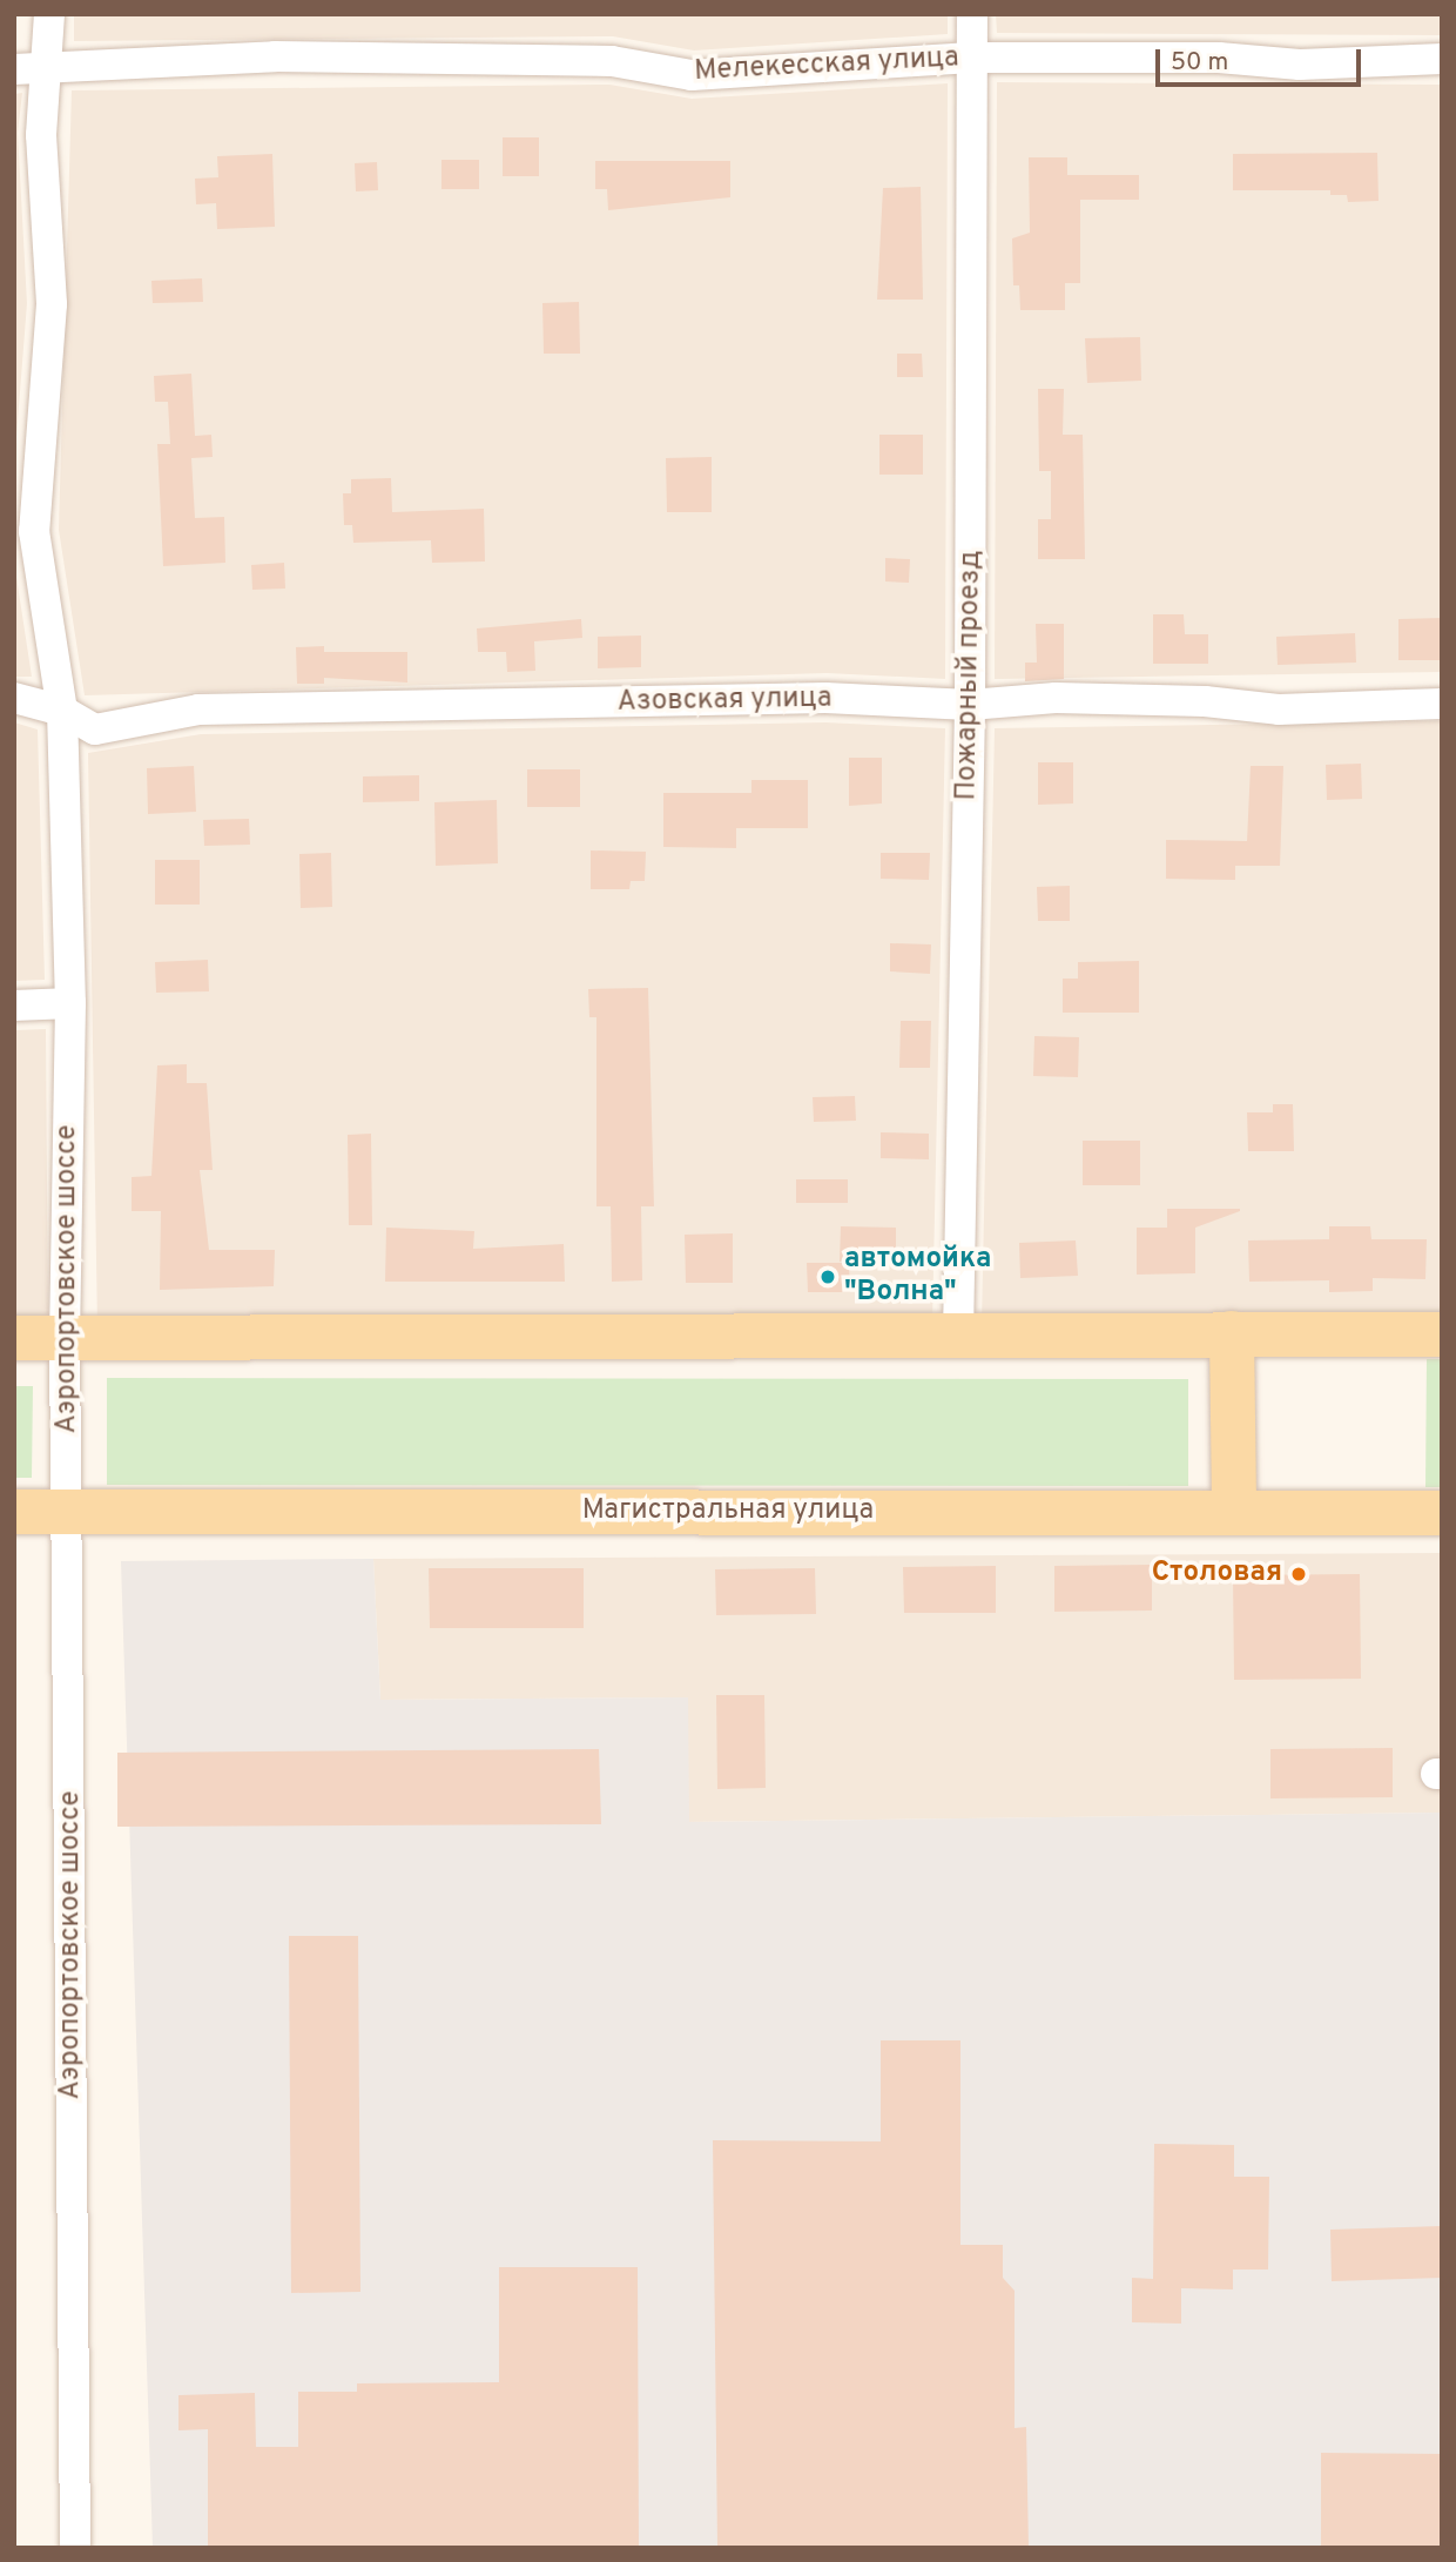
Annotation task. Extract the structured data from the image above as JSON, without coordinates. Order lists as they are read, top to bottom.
{
  "streets": {
    "main road": ["Магистральная улица"],
    "street": [
      "Мелекесская улица",
      "Пожарный проезд",
      "Азовская улица",
      "Аэропортовское шоссе"
    ]
  },
  "crossings": [
    ["Мелекесская улица", "Пожарный проезд"],
    ["Мелекесская улица", "Аэропортовское шоссе"],
    ["Пожарный проезд", "Азовская улица"],
    ["Азовская улица", "Аэропортовское шоссе"],
    ["Аэропортовское шоссе", "Магистральная улица"]
  ],
  "places": ["автомойка \"Волна\"", "Столовая"],
  "scale_bar": "50 m"
}
